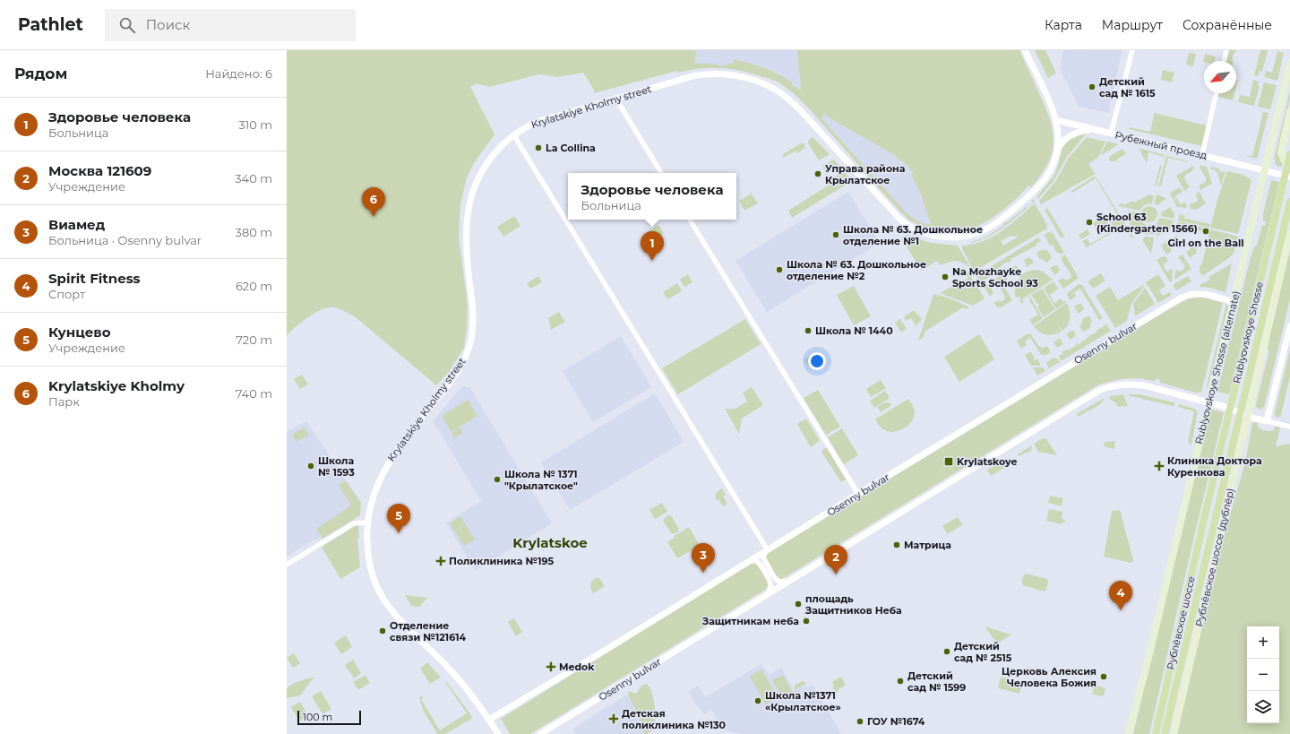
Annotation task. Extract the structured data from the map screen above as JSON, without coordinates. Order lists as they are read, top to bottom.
{
  "streets": {
    "main road": [
      "Rublyovskoye Shosse",
      "Rublyovskoye Shosse (alternate)",
      "Рублёвское шоссе (дублёр)",
      "Рублёвское шоссе"
    ],
    "street": ["Krylatskiye Kholmy street", "Рубежный проезд", "Osenny bulvar"]
  },
  "crossings": [
    ["Krylatskiye Kholmy street", "Osenny bulvar"],
    ["Рубежный проезд", "Rublyovskoye Shosse (alternate)"],
    ["Rublyovskoye Shosse", "Рублёвское шоссе"],
    ["Osenny bulvar", "Rublyovskoye Shosse (alternate)"],
    ["Osenny bulvar", "Рублёвское шоссе (дублёр)"]
  ],
  "districts": ["Krylatskoe"],
  "places": {
    "other": [
      "Детский сад № 1615",
      "La Collina",
      "Управа района Крылатское",
      "School 63 (Kindergarten 1566)",
      "Girl on the Ball",
      "Школа № 63. Дошкольное отделение №1",
      "Школа № 63. Дошкольное отделение №2",
      "Na Mozhayke Sports School 93",
      "Школа № 1440",
      "Школа № 1593",
      "Школа № 1371 \"Крылатское\"",
      "Матрица",
      "площадь Защитников Неба",
      "Защитникам неба",
      "Отделение связи №121614",
      "Детский сад № 2515",
      "Церковь Алексия Человека Божия",
      "Детский сад № 1599",
      "Школа №1371 «Крылатское»",
      "ГОУ №1674"
    ],
    "transit": ["Krylatskoye"],
    "health": [
      "Клиника Доктора Куренкова",
      "Поликлиника №195",
      "Medok",
      "Детская поликлиника №130"
    ]
  },
  "scale_bar": "100 m",
  "north": "bottom left",
  "page": {
    "header": "Pathlet",
    "search": "Поиск",
    "nav": ["Карта", "Маршрут", "Сохранённые"],
    "heading": ["Рядом", "Найдено: 6"],
    "list": [
      {
        "mark": "1",
        "name": "Здоровье человека",
        "note": "Больница",
        "value": "310 m"
      },
      {
        "mark": "2",
        "name": "Москва 121609",
        "note": "Учреждение",
        "value": "340 m"
      },
      {
        "mark": "3",
        "name": "Виамед",
        "note": "Больница · Osenny bulvar",
        "value": "380 m"
      },
      {
        "mark": "4",
        "name": "Spirit Fitness",
        "note": "Спорт",
        "value": "620 m"
      },
      {
        "mark": "5",
        "name": "Кунцево",
        "note": "Учреждение",
        "value": "720 m"
      },
      {
        "mark": "6",
        "name": "Krylatskiye Kholmy",
        "note": "Парк",
        "value": "740 m"
      }
    ],
    "popup": ["Здоровье человека", "Больница"],
    "pins": [
      "6",
      "1",
      "5",
      "3",
      "2",
      "4"
    ],
    "map_buttons": ["+", "−"],
    "scale": "100 m"
  }
}
